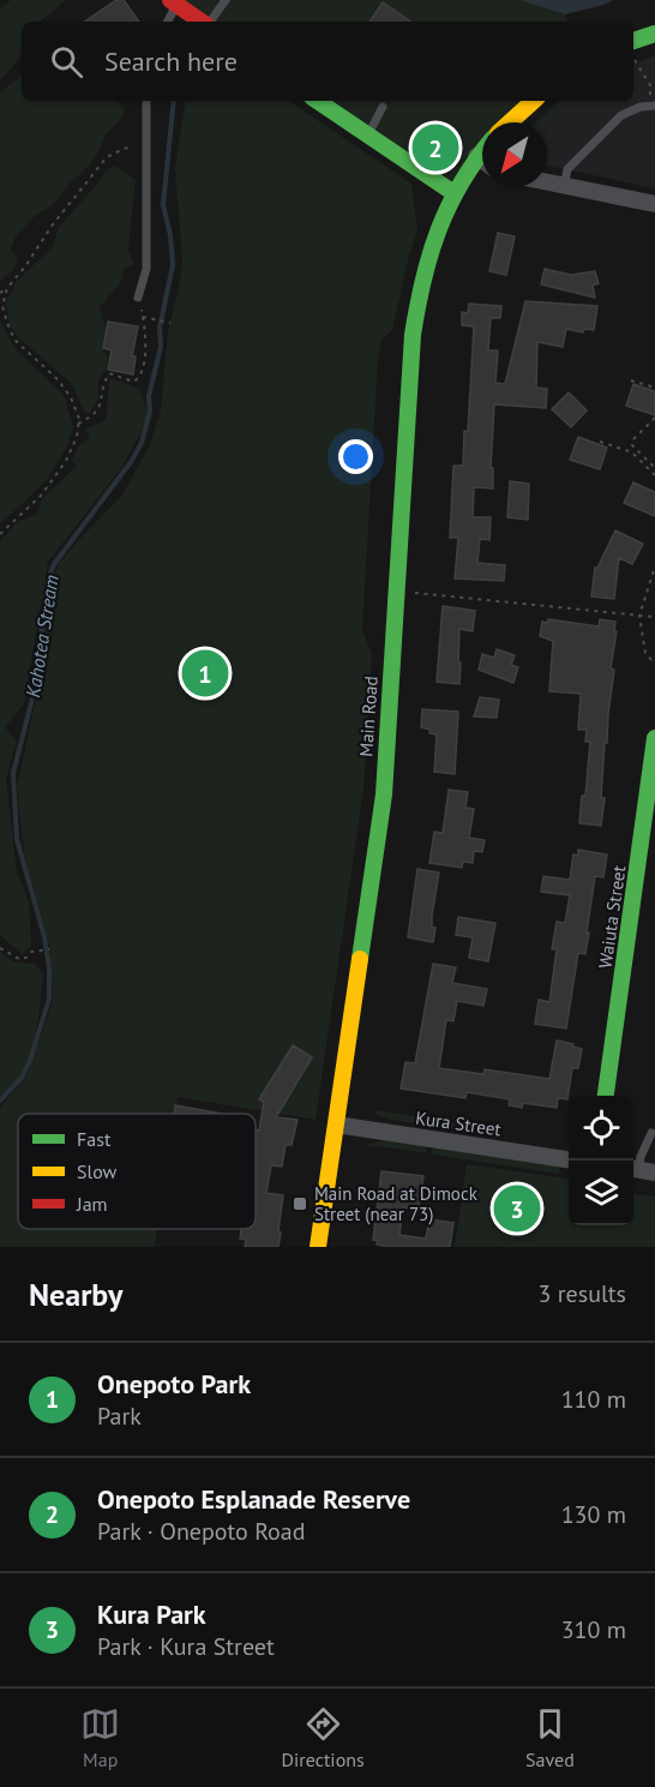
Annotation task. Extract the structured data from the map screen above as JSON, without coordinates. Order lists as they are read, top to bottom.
{
  "streets": {
    "main road": ["Main Road", "Waiuta Street"],
    "street": ["Kura Street"]
  },
  "crossings": [
    ["Main Road", "Kura Street"]
  ],
  "water": ["Kahotea Stream"],
  "places": {
    "transit": ["Main Road at Dimock Street (near 73)"]
  },
  "legend": ["Fast", "Slow", "Jam"],
  "north": "bottom left",
  "page": {
    "search": "Search here",
    "pins": ["2", "1", "3"],
    "heading": ["Nearby", "3 results"],
    "list": [
      {
        "mark": "1",
        "name": "Onepoto Park",
        "note": "Park",
        "value": "110 m"
      },
      {
        "mark": "2",
        "name": "Onepoto Esplanade Reserve",
        "note": "Park · Onepoto Road",
        "value": "130 m"
      },
      {
        "mark": "3",
        "name": "Kura Park",
        "note": "Park · Kura Street",
        "value": "310 m"
      }
    ],
    "nav": ["Map", "Directions", "Saved"]
  }
}
